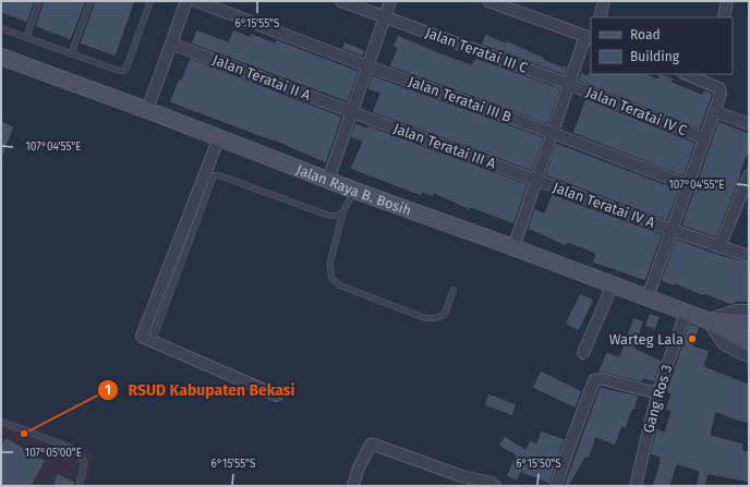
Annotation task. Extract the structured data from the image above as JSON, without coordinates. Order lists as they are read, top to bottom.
{
  "streets": {
    "street": [
      "Jalan Teratai III C",
      "Jalan Teratai II A",
      "Jalan Teratai III B",
      "Jalan Teratai IV C",
      "Jalan Teratai III A",
      "Jalan Raya B. Bosih",
      "Jalan Teratai IV A",
      "Gang Ros 3"
    ]
  },
  "crossings": [
    ["Jalan Teratai III C", "Jalan Teratai IV C"],
    ["Jalan Teratai II A", "Jalan Teratai III A"],
    ["Jalan Teratai III A", "Jalan Teratai IV A"],
    ["Jalan Raya B. Bosih", "Gang Ros 3"]
  ],
  "places": ["Warteg Lala", "RSUD Kabupaten Bekasi"],
  "legend": ["Road", "Building"],
  "coordinates": [
    "6°15'55\"S",
    "107°04'55\"E",
    "107°05'00\"E",
    "6°15'50\"S"
  ]
}
